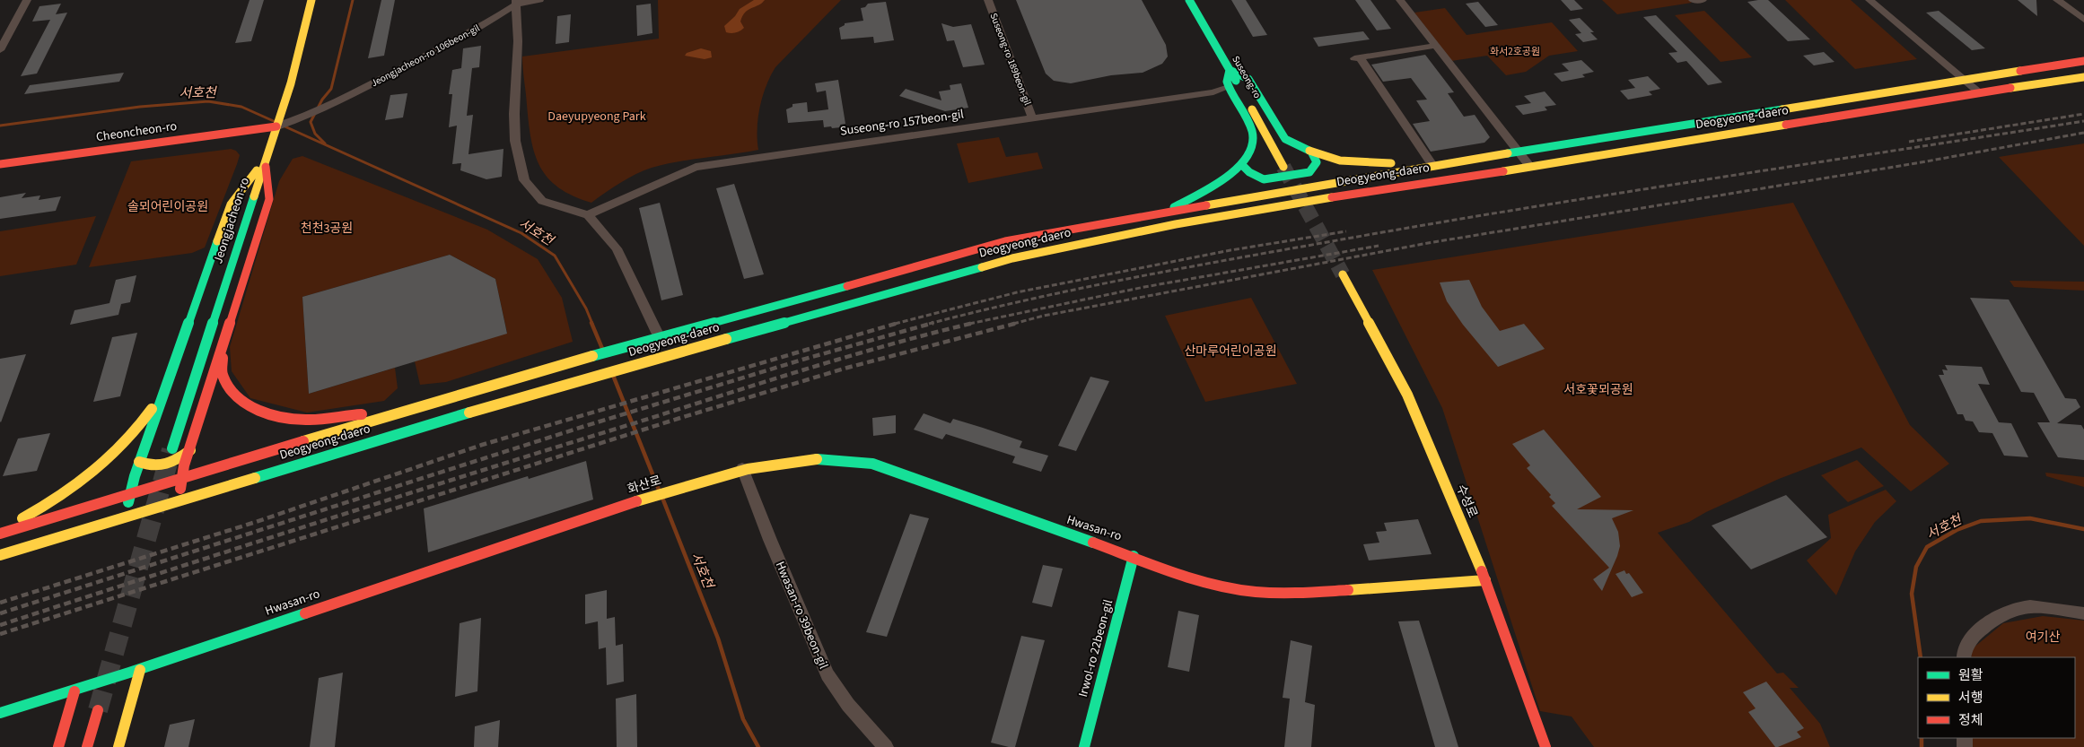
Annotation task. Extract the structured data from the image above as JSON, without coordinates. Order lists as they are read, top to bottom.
{
  "streets": {
    "main road": [
      "Suseong-ro",
      "Deogyeong-daero",
      "Cheoncheon-ro",
      "Jeongjacheon-ro",
      "화산로",
      "수성로",
      "Hwasan-ro",
      "Irwol-ro 22beon-gil"
    ],
    "street": [
      "Jeongjacheon-ro 106beon-gil",
      "Suseong-ro 189beon-gil",
      "Suseong-ro 157beon-gil",
      "Hwasan-ro 39beon-gil"
    ]
  },
  "crossings": [
    ["Jeongjacheon-ro 106beon-gil", "Cheoncheon-ro"],
    ["Jeongjacheon-ro 106beon-gil", "Jeongjacheon-ro"],
    ["Suseong-ro 189beon-gil", "Suseong-ro 157beon-gil"],
    ["Cheoncheon-ro", "Jeongjacheon-ro"],
    ["화산로", "Hwasan-ro"],
    ["수성로", "Hwasan-ro"],
    ["Hwasan-ro", "Hwasan-ro 39beon-gil"],
    ["Hwasan-ro", "Irwol-ro 22beon-gil"]
  ],
  "water": ["서호천"],
  "parks": [
    "화서2호공원",
    "Daeyupyeong Park",
    "솔뫼어린이공원",
    "천천3공원",
    "산마루어린이공원",
    "서호꽃뫼공원",
    "여기산"
  ],
  "legend": ["원활", "서행", "정체"]
}
